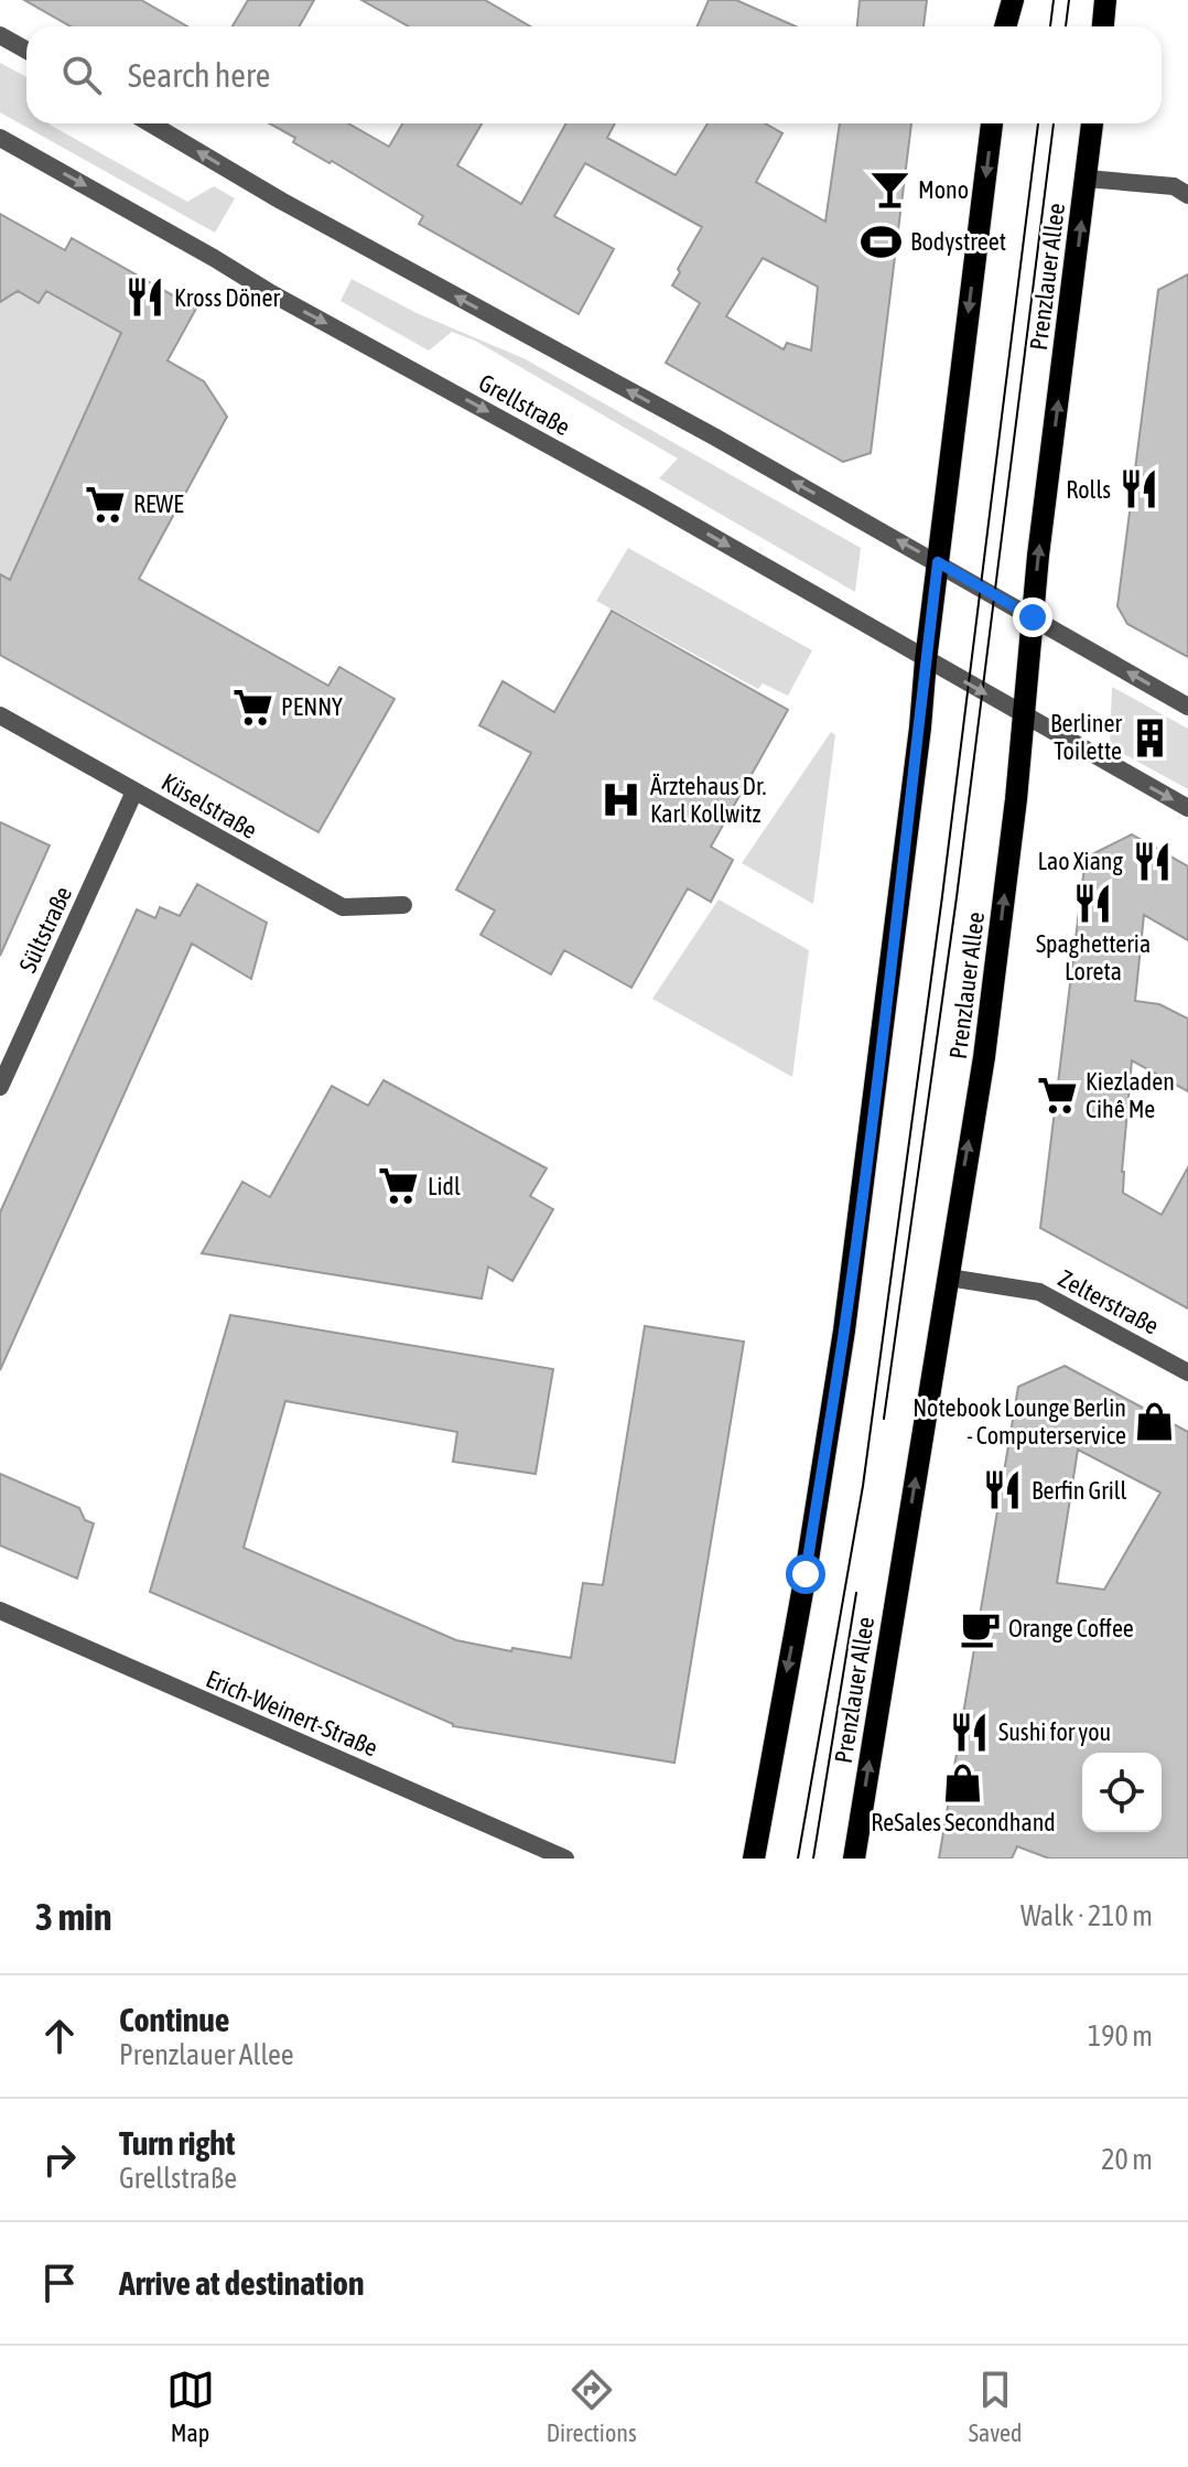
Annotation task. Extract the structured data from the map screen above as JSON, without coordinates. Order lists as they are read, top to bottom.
{
  "streets": {
    "main road": ["Prenzlauer Allee"],
    "street": [
      "Grellstraße",
      "Küselstraße",
      "Sültstraße",
      "Zelterstraße",
      "Erich-Weinert-Straße"
    ]
  },
  "crossings": [
    ["Prenzlauer Allee", "Grellstraße"],
    ["Prenzlauer Allee", "Zelterstraße"],
    ["Küselstraße", "Sültstraße"]
  ],
  "places": {
    "bar": ["Mono"],
    "sports": ["Bodystreet"],
    "restaurant": [
      "Kross Döner",
      "Rolls",
      "Lao Xiang",
      "Spaghetteria Loreta",
      "Berfin Grill",
      "Sushi for you"
    ],
    "supermarket": [
      "REWE",
      "PENNY",
      "Kiezladen Cihê Me",
      "Lidl"
    ],
    "building": ["Berliner Toilette"],
    "hospital": ["Ärztehaus Dr. Karl Kollwitz"],
    "shop": ["Notebook Lounge Berlin - Computerservice", "ReSales Secondhand"],
    "cafe": ["Orange Coffee"]
  },
  "page": {
    "search": "Search here",
    "heading": ["3 min", "Walk · 210 m"],
    "list": [
      ["Continue", "Prenzlauer Allee", "190 m"],
      ["Turn right", "Grellstraße", "20 m"],
      "Arrive at destination"
    ],
    "nav": ["Map", "Directions", "Saved"]
  }
}
